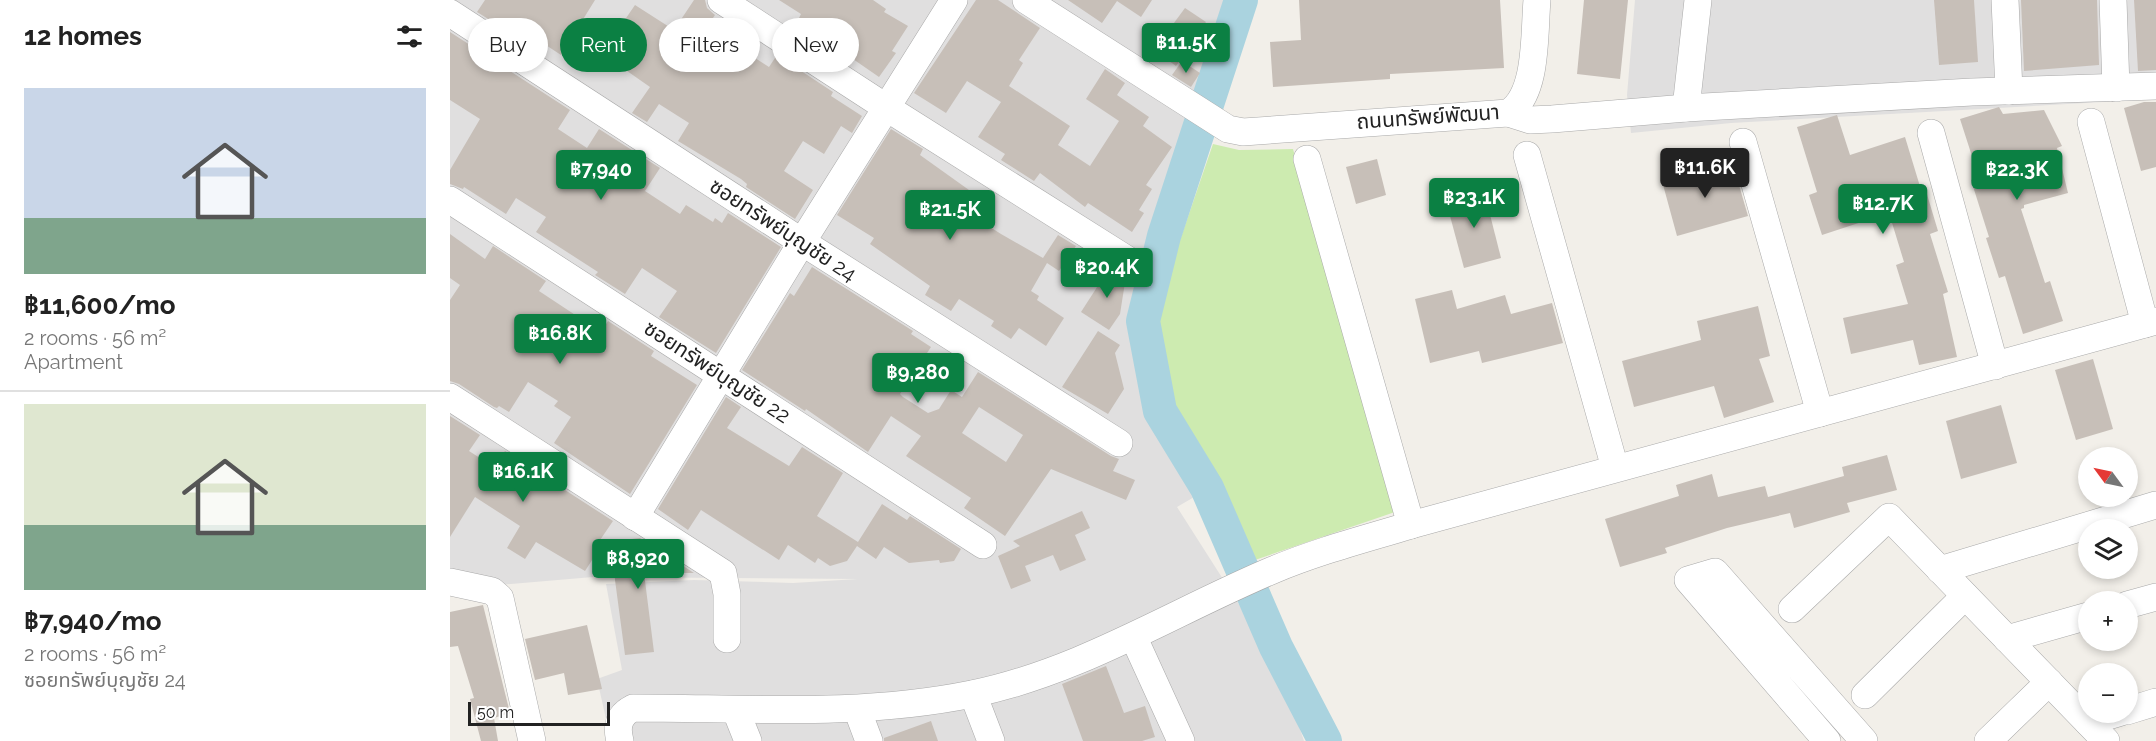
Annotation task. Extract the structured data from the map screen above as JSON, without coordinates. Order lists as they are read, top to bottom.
{
  "streets": {
    "street": ["ถนนทรัพย์พัฒนา", "ซอยทรัพย์บุญชัย 24", "ซอยทรัพย์บุญชัย 22"]
  },
  "scale_bar": "50 m",
  "north": "top left",
  "page": {
    "heading": "12 homes",
    "chip": [
      "Buy",
      "Rent",
      "Filters",
      "New"
    ],
    "price": [
      "฿11.5K",
      "฿11.6K",
      "฿7,940",
      "฿22.3K",
      "฿23.1K",
      "฿12.7K",
      "฿21.5K",
      "฿20.4K",
      "฿16.8K",
      "฿9,280",
      "฿16.1K",
      "฿8,920"
    ],
    "list": [
      {
        "name": "฿11,600/mo",
        "note": "2 rooms · 56 m² · Apartment"
      },
      {
        "name": "฿7,940/mo",
        "note": "2 rooms · 56 m² · ซอยทรัพย์บุญชัย 24"
      }
    ],
    "map_buttons": ["+", "−"],
    "scale": "50 m"
  }
}
